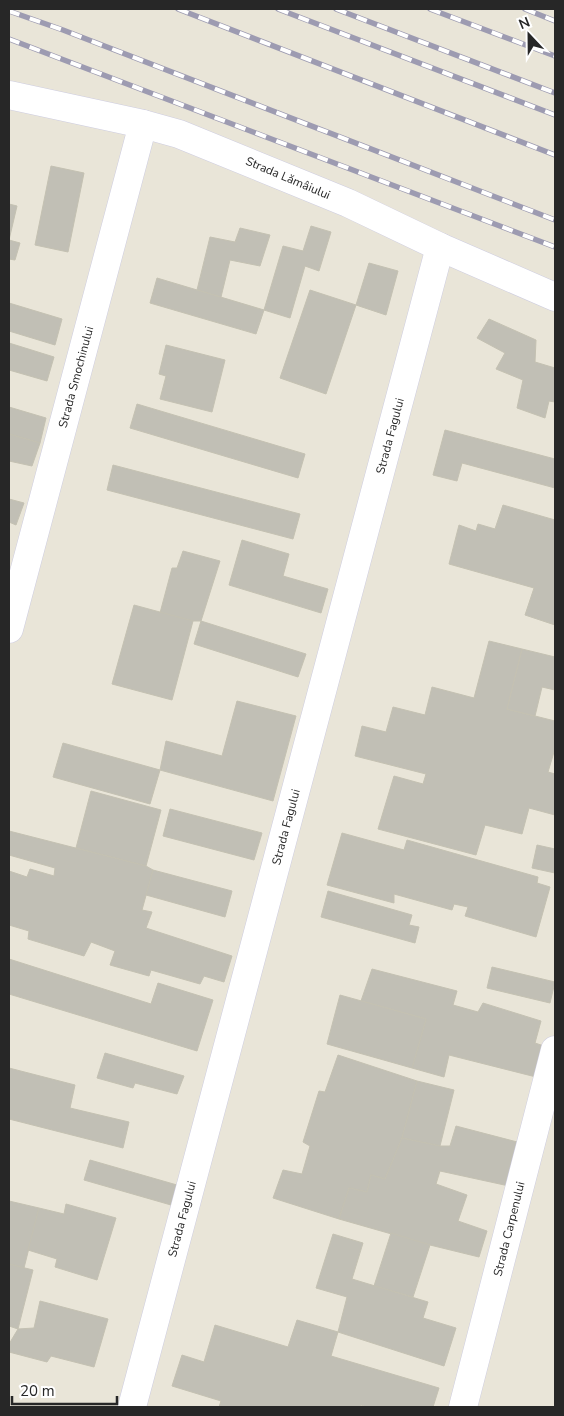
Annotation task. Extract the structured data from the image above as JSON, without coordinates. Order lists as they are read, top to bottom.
{
  "streets": {
    "street": [
      "Strada Lămâiului",
      "Strada Smochinului",
      "Strada Fagului",
      "Strada Carpenului"
    ]
  },
  "crossings": [
    ["Strada Lămâiului", "Strada Smochinului"],
    ["Strada Lămâiului", "Strada Fagului"]
  ],
  "scale_bar": "20 m",
  "north": "top"
}
